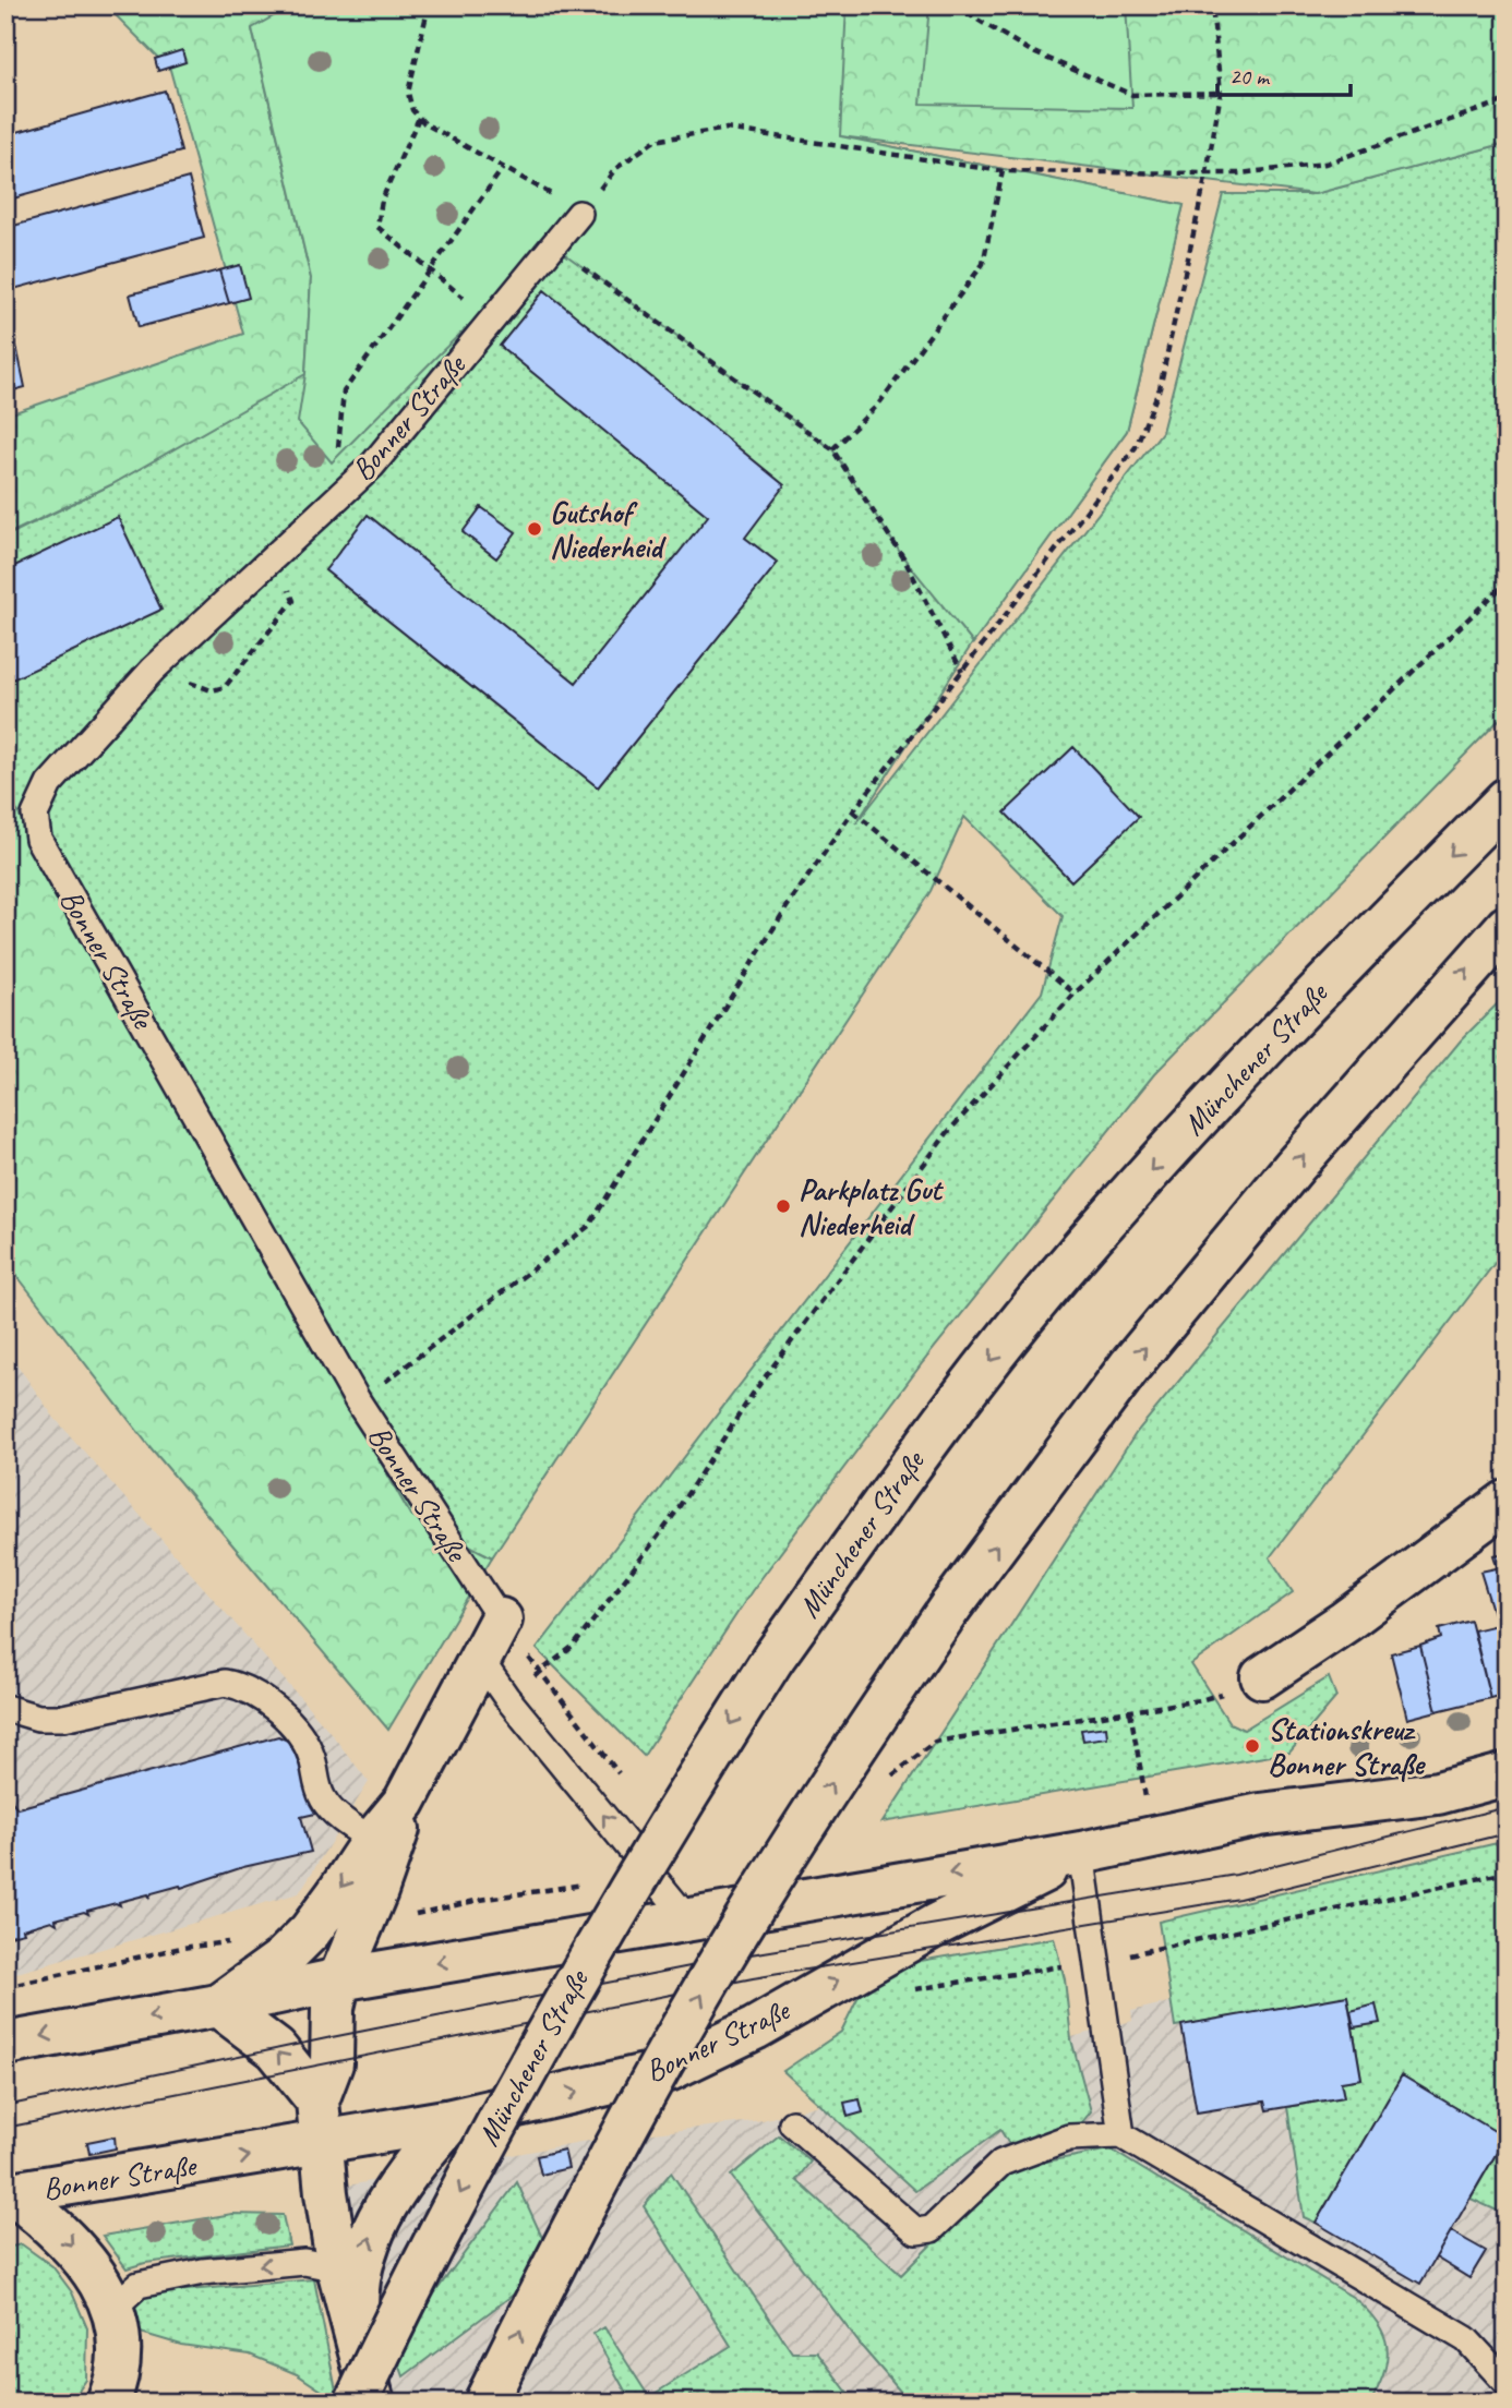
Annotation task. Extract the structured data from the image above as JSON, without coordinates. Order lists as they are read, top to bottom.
{
  "streets": {
    "main road": ["Bonner Straße", "Münchener Straße"]
  },
  "crossings": [
    ["Bonner Straße", "Münchener Straße"]
  ],
  "places": ["Gutshof Niederheid", "Parkplatz Gut Niederheid", "Stationskreuz Bonner Straße"],
  "scale_bar": "20 m"
}
